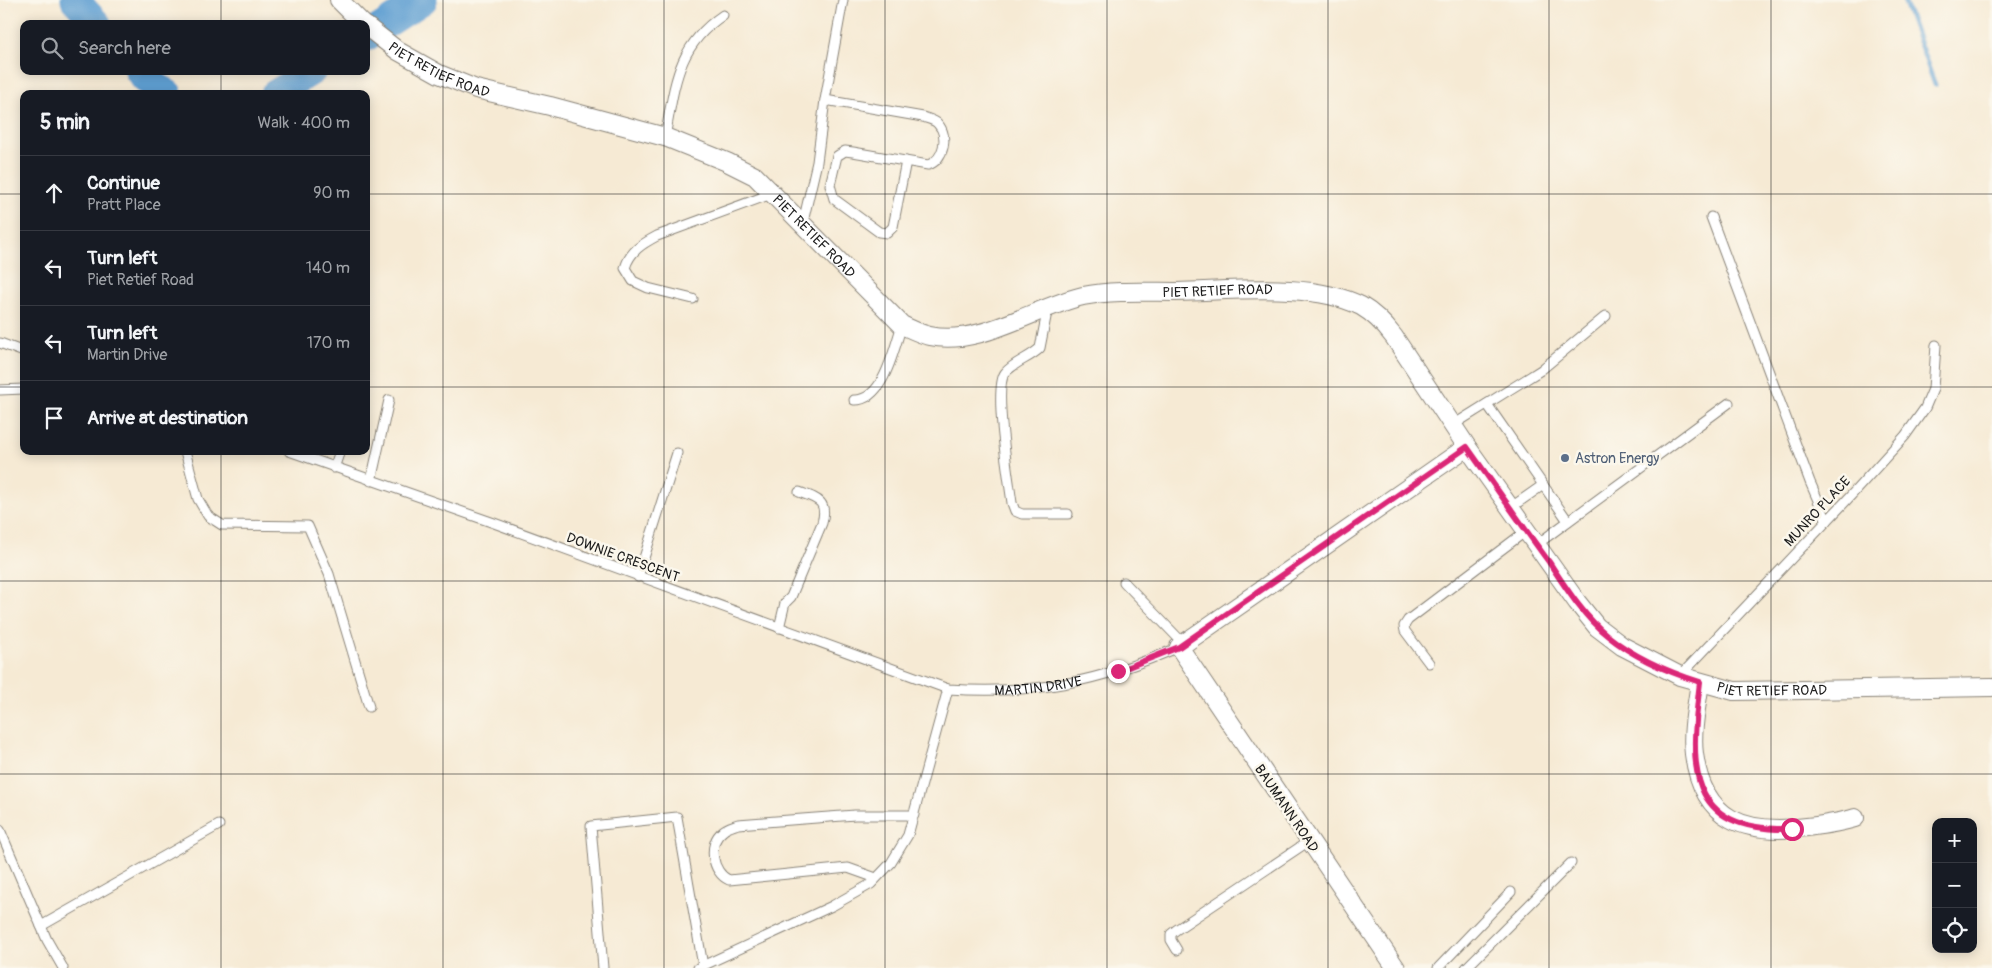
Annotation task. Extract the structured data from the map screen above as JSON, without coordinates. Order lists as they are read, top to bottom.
{
  "streets": {
    "street": ["PIET RETIEF ROAD", "MARTIN DRIVE", "BAUMANN ROAD"],
    "lane": ["MUNRO PLACE", "DOWNIE CRESCENT"]
  },
  "crossings": [
    ["PIET RETIEF ROAD", "MUNRO PLACE"],
    ["PIET RETIEF ROAD", "MARTIN DRIVE"],
    ["DOWNIE CRESCENT", "MARTIN DRIVE"],
    ["MARTIN DRIVE", "BAUMANN ROAD"]
  ],
  "places": ["Astron Energy"],
  "page": {
    "search": "Search here",
    "heading": ["5 min", "Walk · 400 m"],
    "list": [
      ["Continue", "Pratt Place", "90 m"],
      ["Turn left", "Piet Retief Road", "140 m"],
      ["Turn left", "Martin Drive", "170 m"],
      "Arrive at destination"
    ],
    "map_buttons": ["+", "−"]
  }
}
